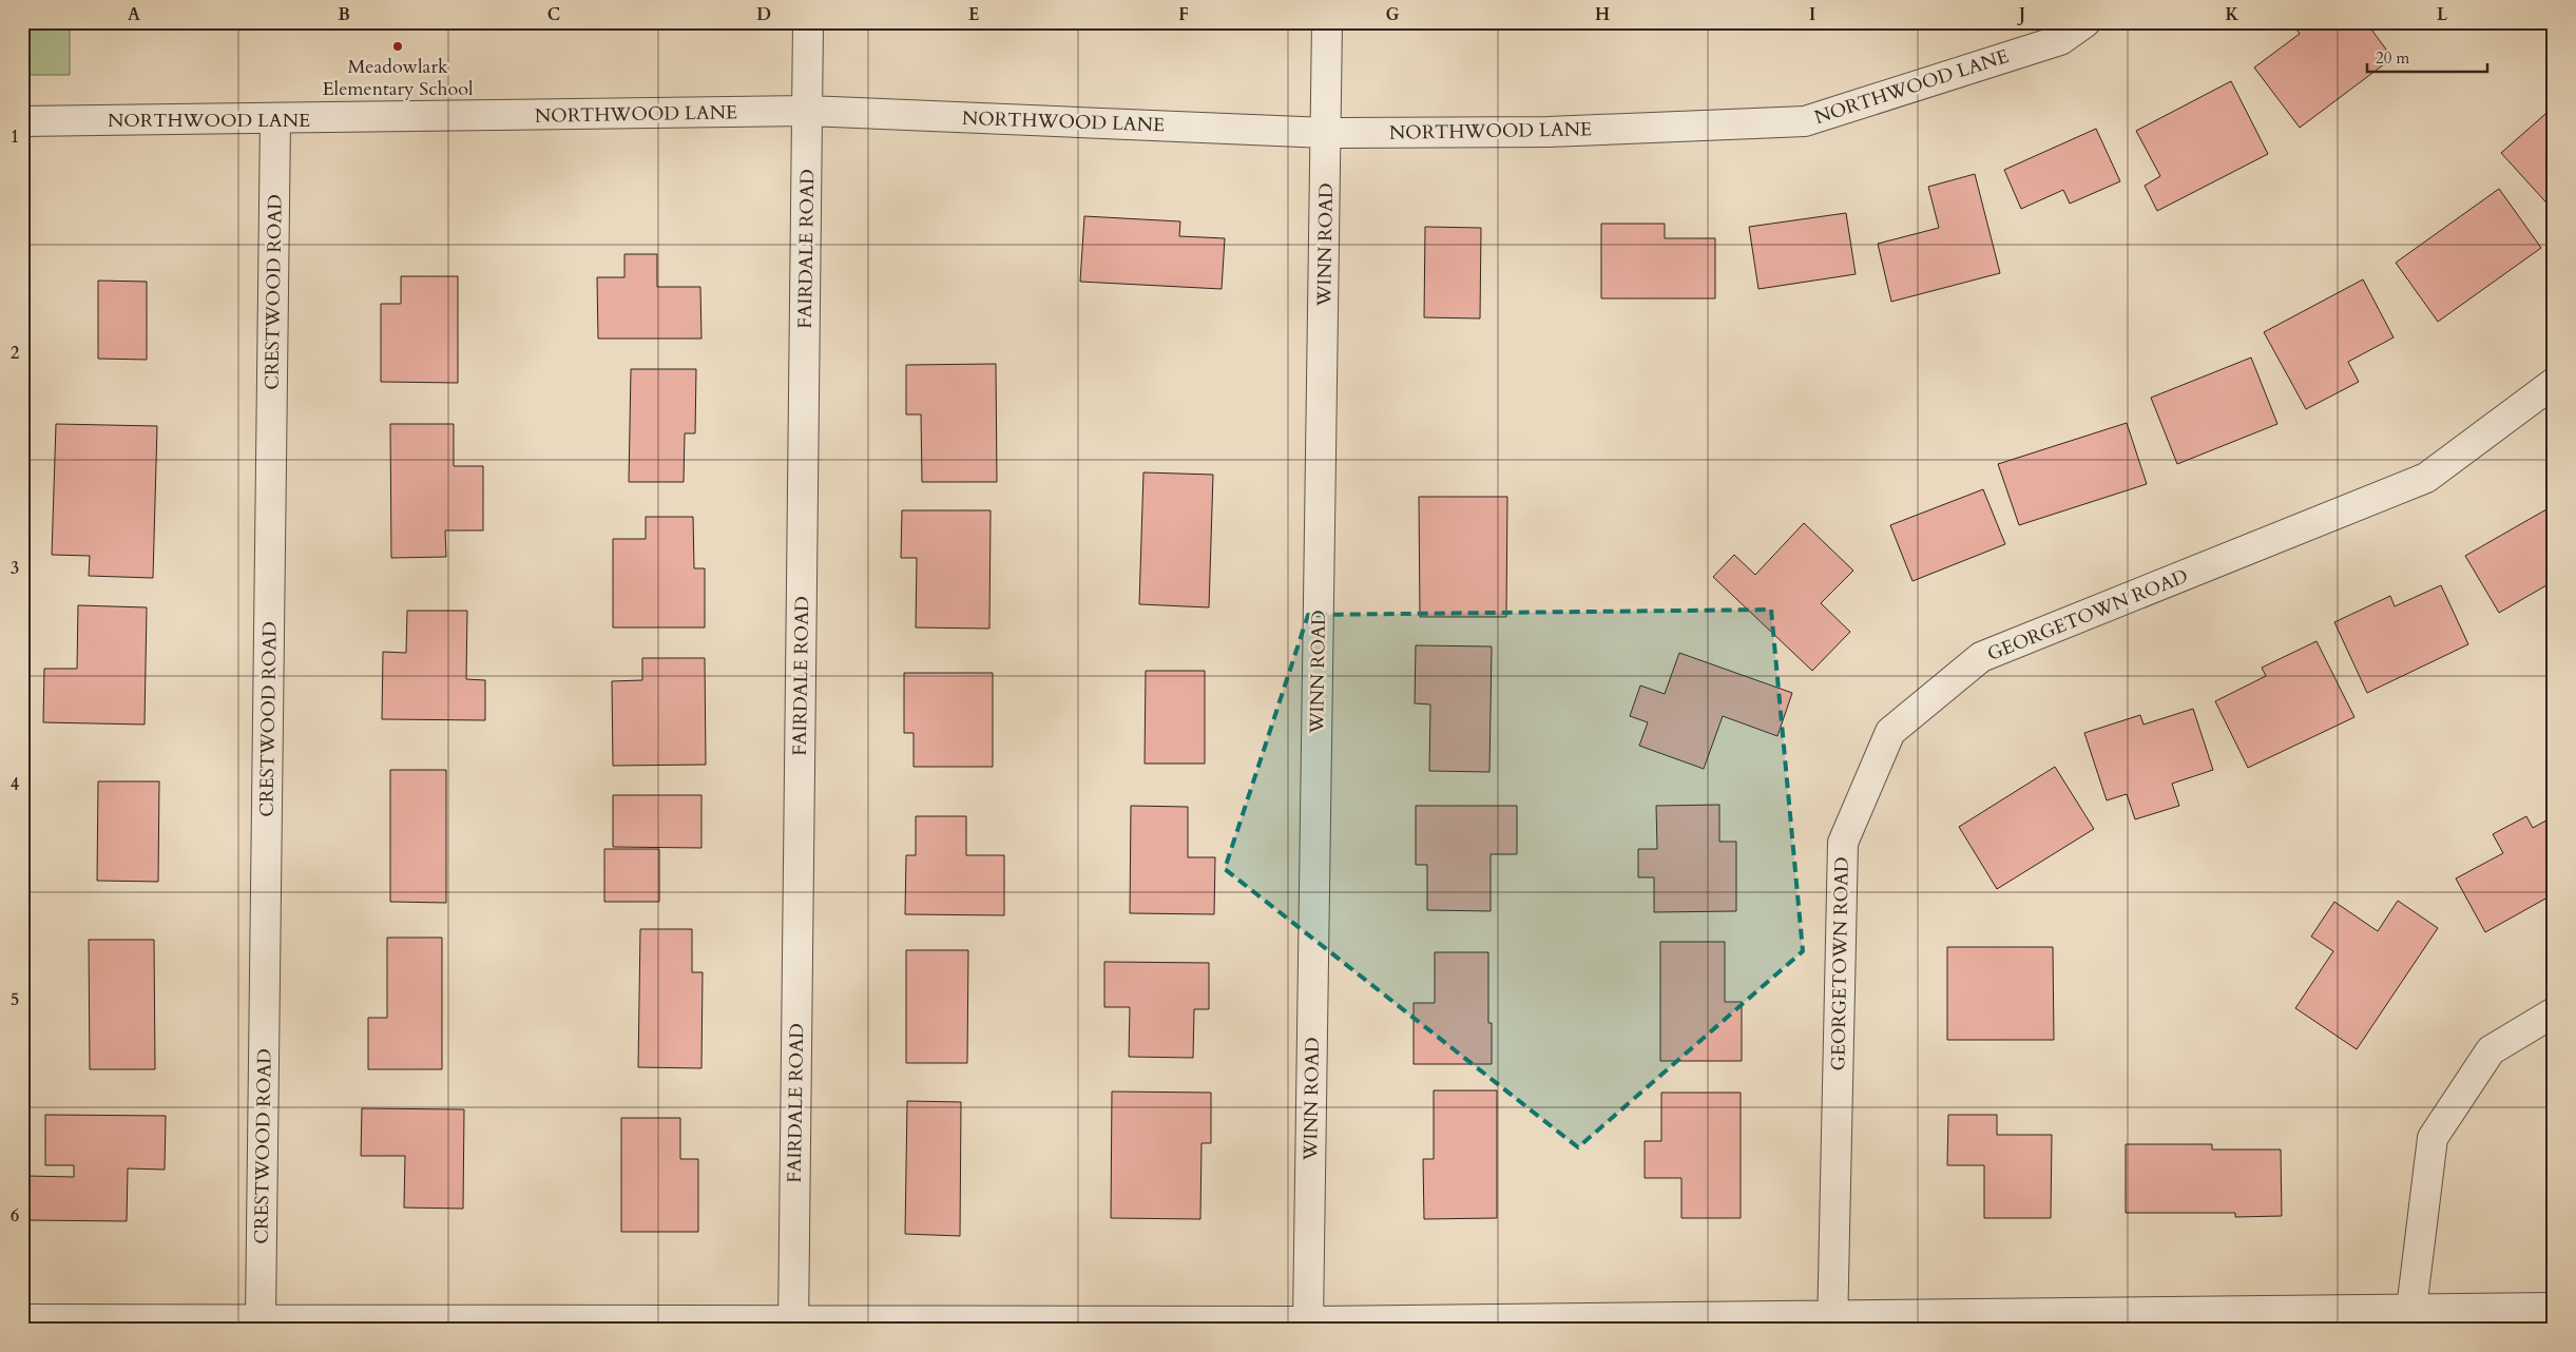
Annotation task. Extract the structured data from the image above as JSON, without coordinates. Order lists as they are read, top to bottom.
{
  "streets": {
    "street": [
      "NORTHWOOD LANE",
      "WINN ROAD",
      "FAIRDALE ROAD",
      "CRESTWOOD ROAD",
      "GEORGETOWN ROAD"
    ]
  },
  "crossings": [
    ["NORTHWOOD LANE", "WINN ROAD"],
    ["NORTHWOOD LANE", "FAIRDALE ROAD"],
    ["NORTHWOOD LANE", "CRESTWOOD ROAD"]
  ],
  "places": ["Meadowlark Elementary School"],
  "scale_bar": "20 m",
  "grid": {
    "columns": [
      "A",
      "B",
      "C",
      "D",
      "E",
      "F",
      "G",
      "H",
      "I",
      "J",
      "K",
      "L"
    ],
    "rows": [
      "1",
      "2",
      "3",
      "4",
      "5",
      "6"
    ]
  }
}
